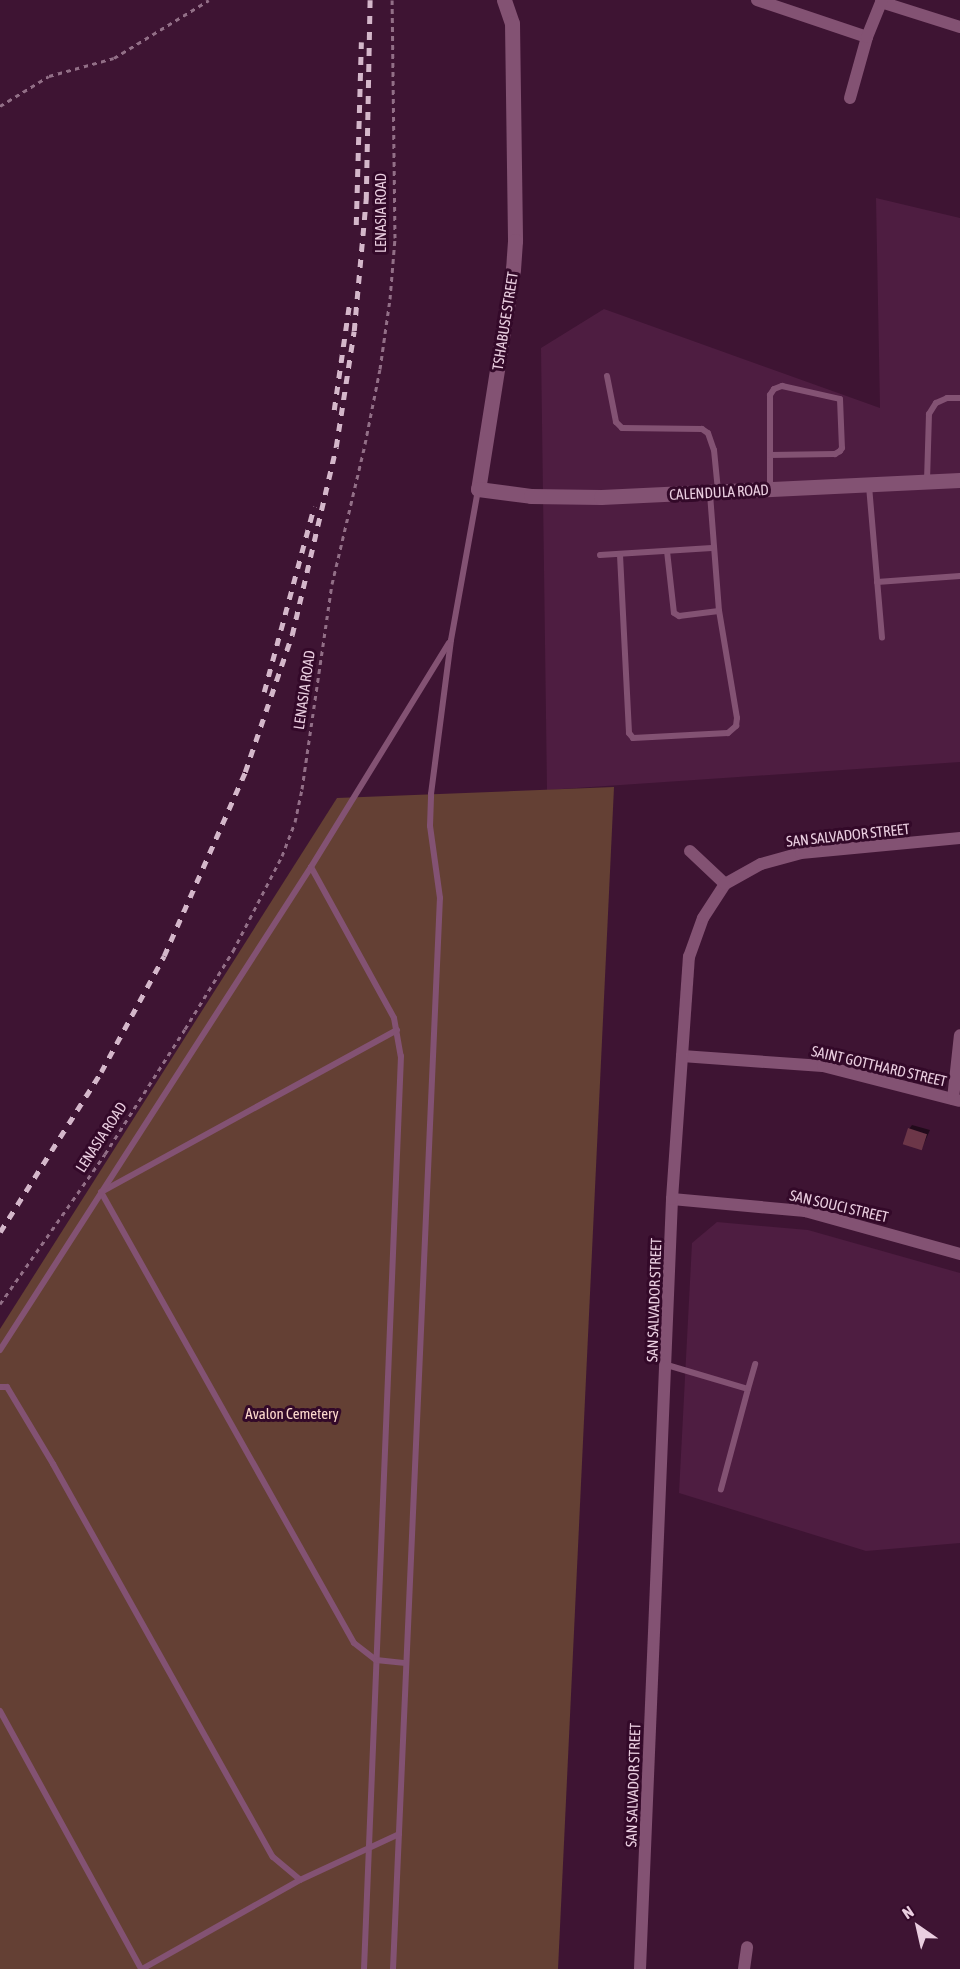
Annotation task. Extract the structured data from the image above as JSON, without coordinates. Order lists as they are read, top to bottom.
{
  "streets": {
    "street": [
      "TSHABUSE STREET",
      "CALENDULA ROAD",
      "SAN SALVADOR STREET",
      "SAINT GOTTHARD STREET",
      "SAN SOUCI STREET"
    ],
    "path": ["LENASIA ROAD"]
  },
  "crossings": [
    ["TSHABUSE STREET", "CALENDULA ROAD"],
    ["SAN SALVADOR STREET", "SAINT GOTTHARD STREET"],
    ["SAN SALVADOR STREET", "SAN SOUCI STREET"]
  ],
  "parks": ["Avalon Cemetery"],
  "north": "top left"
}
